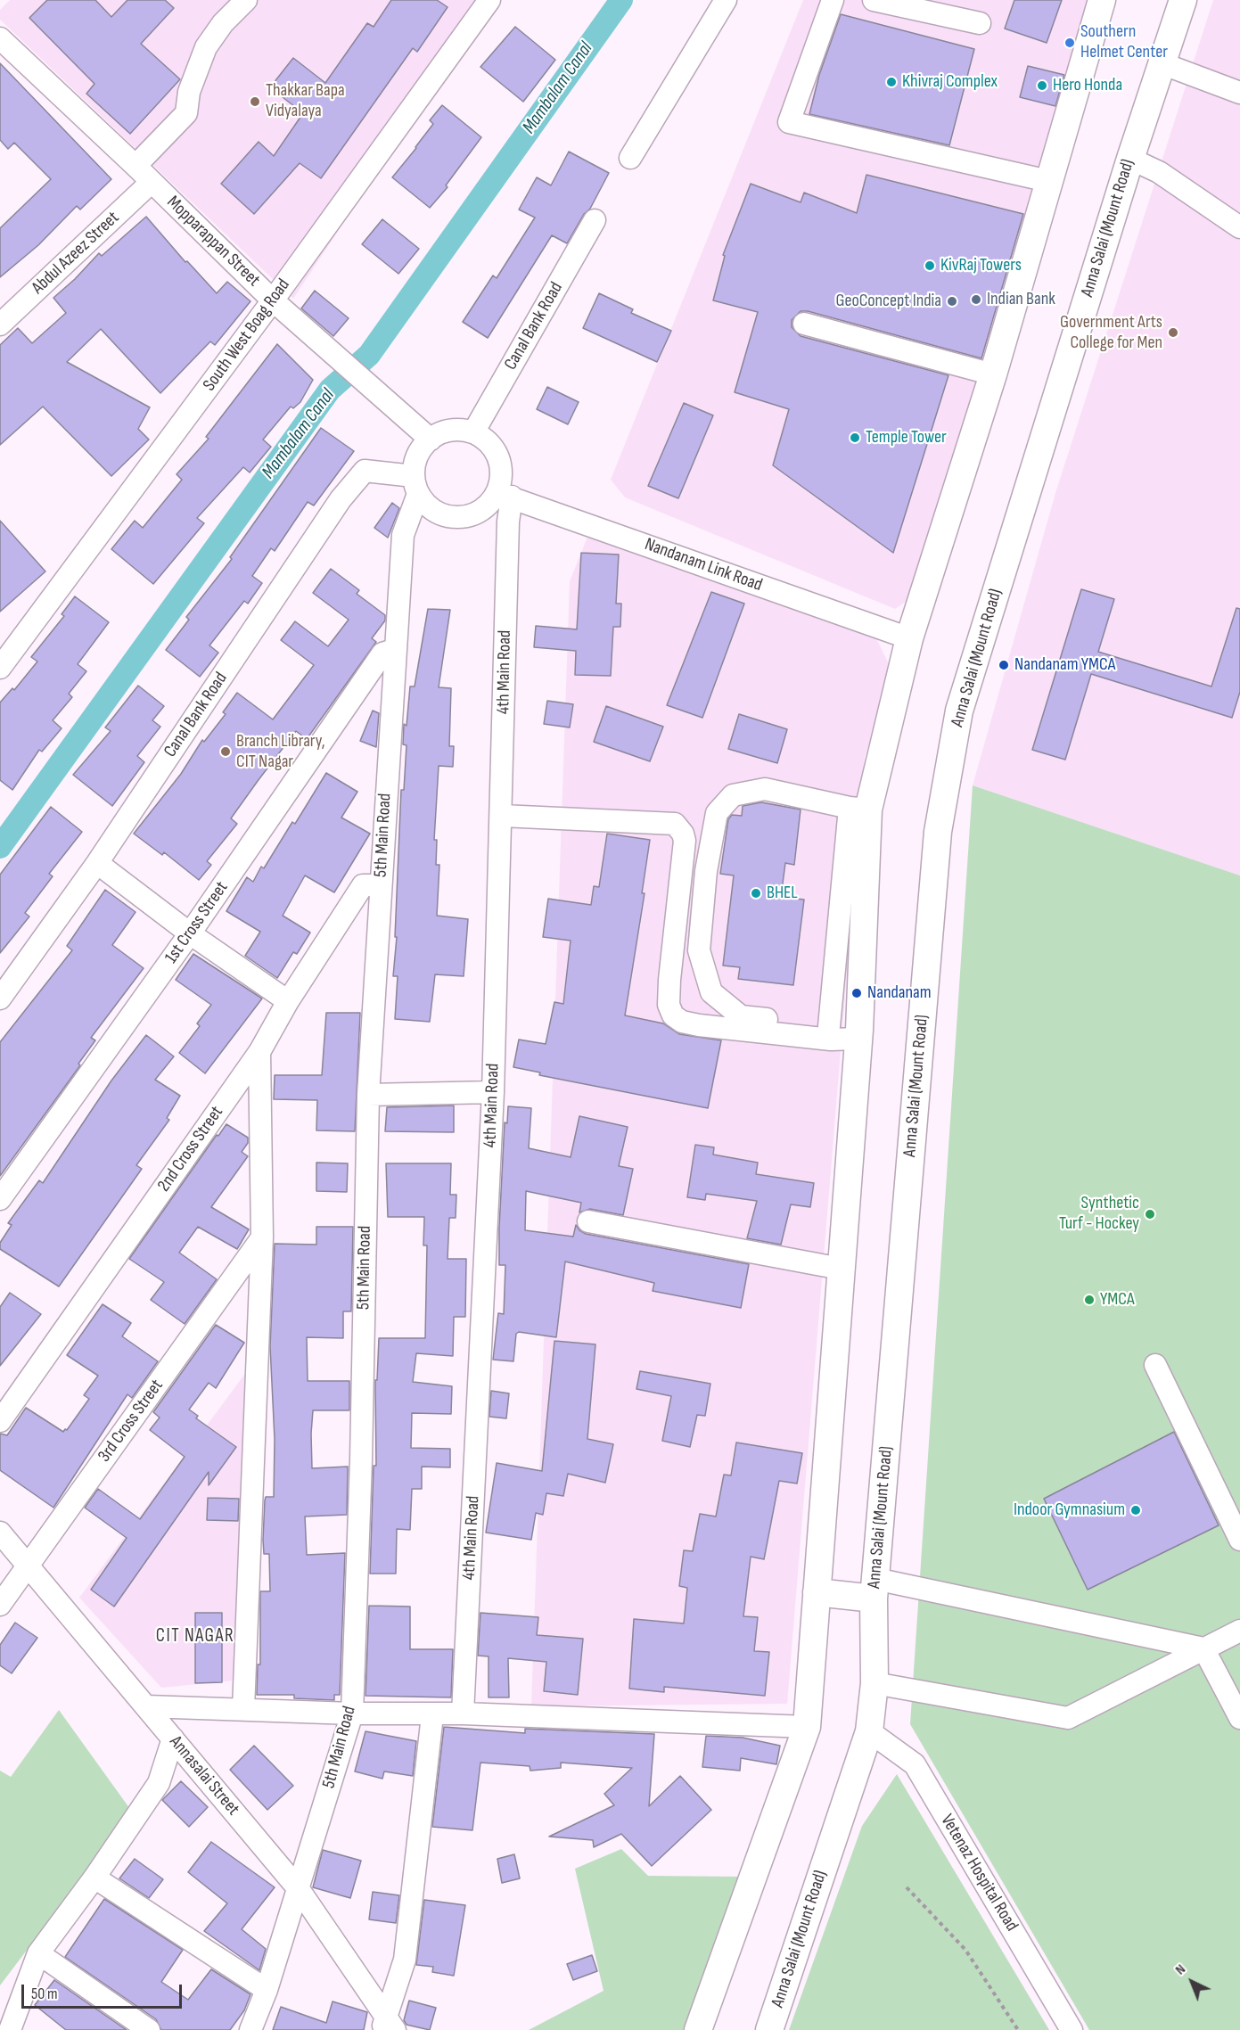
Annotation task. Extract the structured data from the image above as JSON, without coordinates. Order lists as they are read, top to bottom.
{
  "streets": {
    "main road": ["Anna Salai (Mount Road)"],
    "street": [
      "Mopparappan Street",
      "Abdul Azeez Street",
      "Canal Bank Road",
      "South West Boag Road",
      "Nandanam Link Road",
      "4th Main Road",
      "5th Main Road",
      "1st Cross Street",
      "2nd Cross Street",
      "3rd Cross Street",
      "Annasalai Street",
      "Vetenaz Hospital Road"
    ]
  },
  "crossings": [
    ["Anna Salai (Mount Road)", "Vetenaz Hospital Road"],
    ["Mopparappan Street", "Abdul Azeez Street"],
    ["Mopparappan Street", "Canal Bank Road"],
    ["Mopparappan Street", "South West Boag Road"],
    ["Mopparappan Street", "Nandanam Link Road"],
    ["Mopparappan Street", "4th Main Road"],
    ["Mopparappan Street", "5th Main Road"],
    ["Canal Bank Road", "Nandanam Link Road"],
    ["Canal Bank Road", "4th Main Road"],
    ["Canal Bank Road", "5th Main Road"],
    ["Nandanam Link Road", "4th Main Road"],
    ["Nandanam Link Road", "5th Main Road"],
    ["4th Main Road", "5th Main Road"],
    ["5th Main Road", "1st Cross Street"],
    ["5th Main Road", "2nd Cross Street"],
    ["5th Main Road", "Annasalai Street"],
    ["3rd Cross Street", "Annasalai Street"]
  ],
  "districts": ["CIT NAGAR"],
  "water": ["Mambalam Canal"],
  "places": [
    "Southern Helmet Center",
    "Khivraj Complex",
    "Hero Honda",
    "Thakkar Bapa Vidyalaya",
    "KivRaj Towers",
    "Indian Bank",
    "GeoConcept India",
    "Government Arts College for Men",
    "Temple Tower",
    "Nandanam YMCA",
    "Branch Library, CIT Nagar",
    "BHEL",
    "Nandanam",
    "Synthetic Turf - Hockey",
    "YMCA",
    "Indoor Gymnasium"
  ],
  "scale_bar": "50 m",
  "north": "top left"
}
